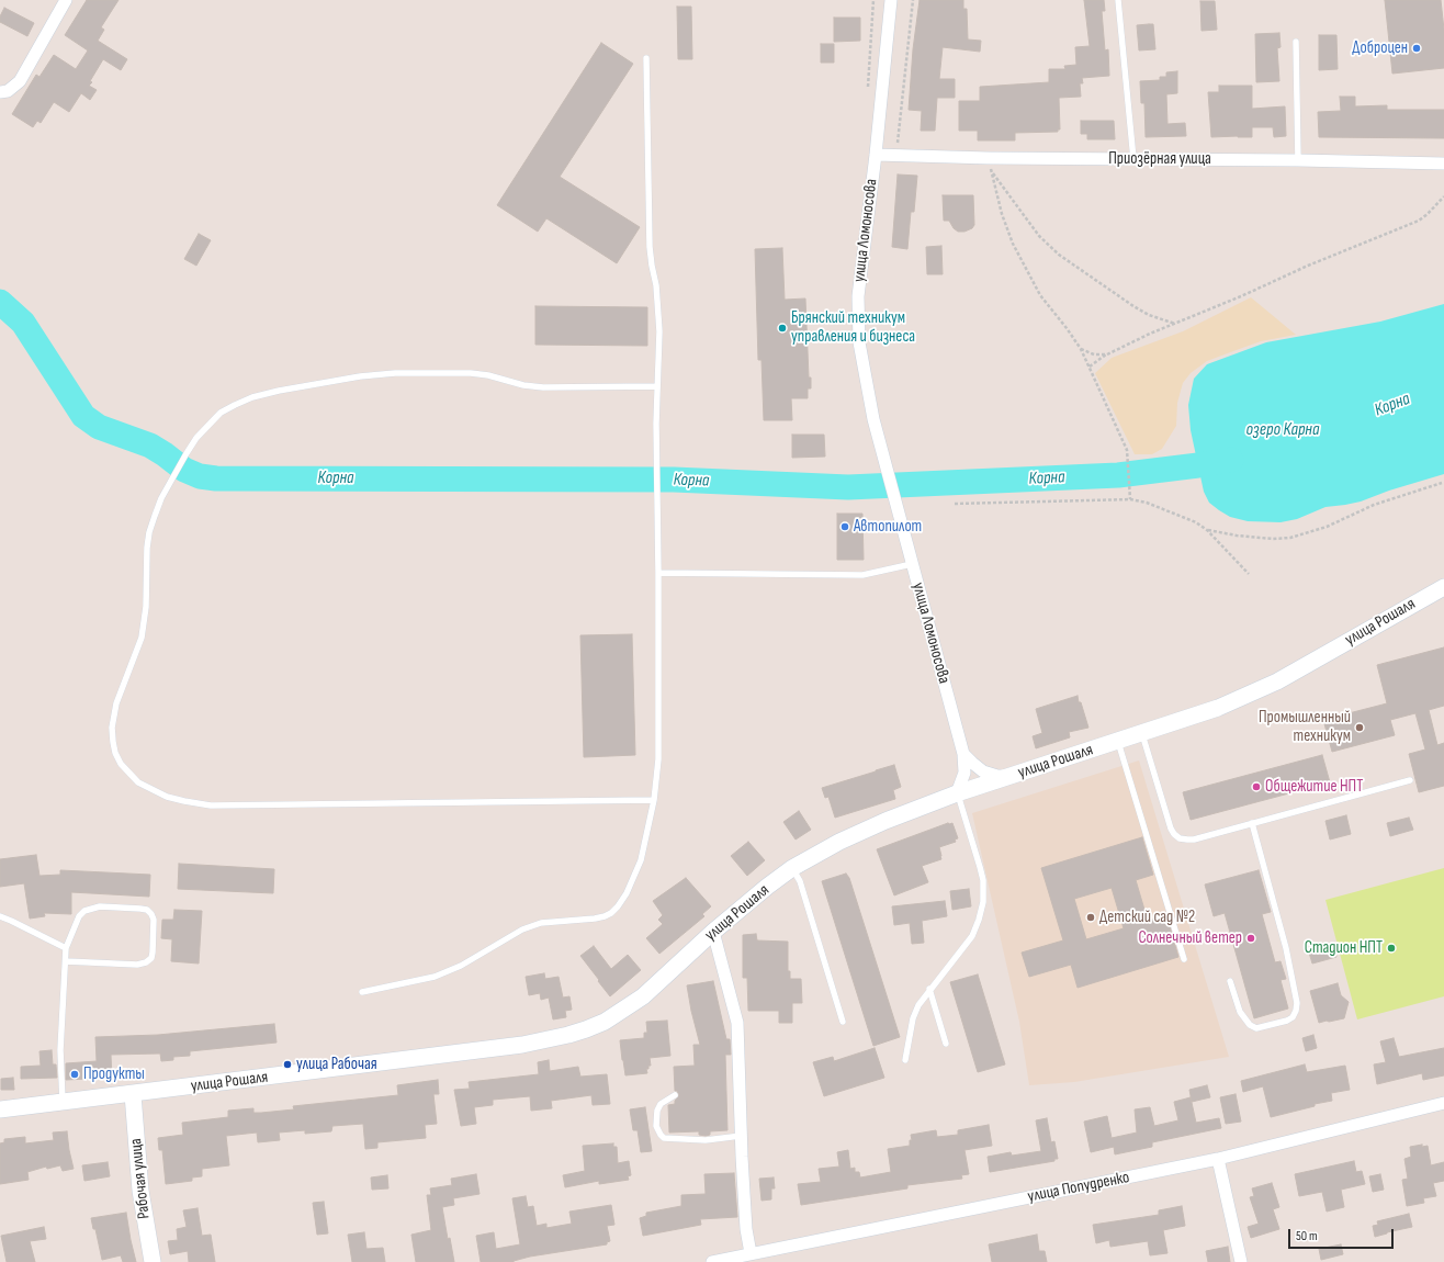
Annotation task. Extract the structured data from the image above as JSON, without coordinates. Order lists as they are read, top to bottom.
{
  "streets": {
    "main road": ["улица Рошаля", "Рабочая улица"],
    "street": ["Приозёрная улица", "улица Ломоносова", "улица Попудренко"]
  },
  "crossings": [
    ["Приозёрная улица", "улица Ломоносова"],
    ["улица Ломоносова", "улица Рошаля"],
    ["улица Рошаля", "Рабочая улица"]
  ],
  "water": ["Корна", "озеро Карна"],
  "places": [
    "Доброцен",
    "Брянский техникум управления и бизнеса",
    "Автопилот",
    "Промышленный техникум",
    "Общежитие НПТ",
    "Детский сад №2",
    "Солнечный ветер",
    "Стадион НПТ",
    "улица Рабочая",
    "Продукты"
  ],
  "scale_bar": "50 m"
}
